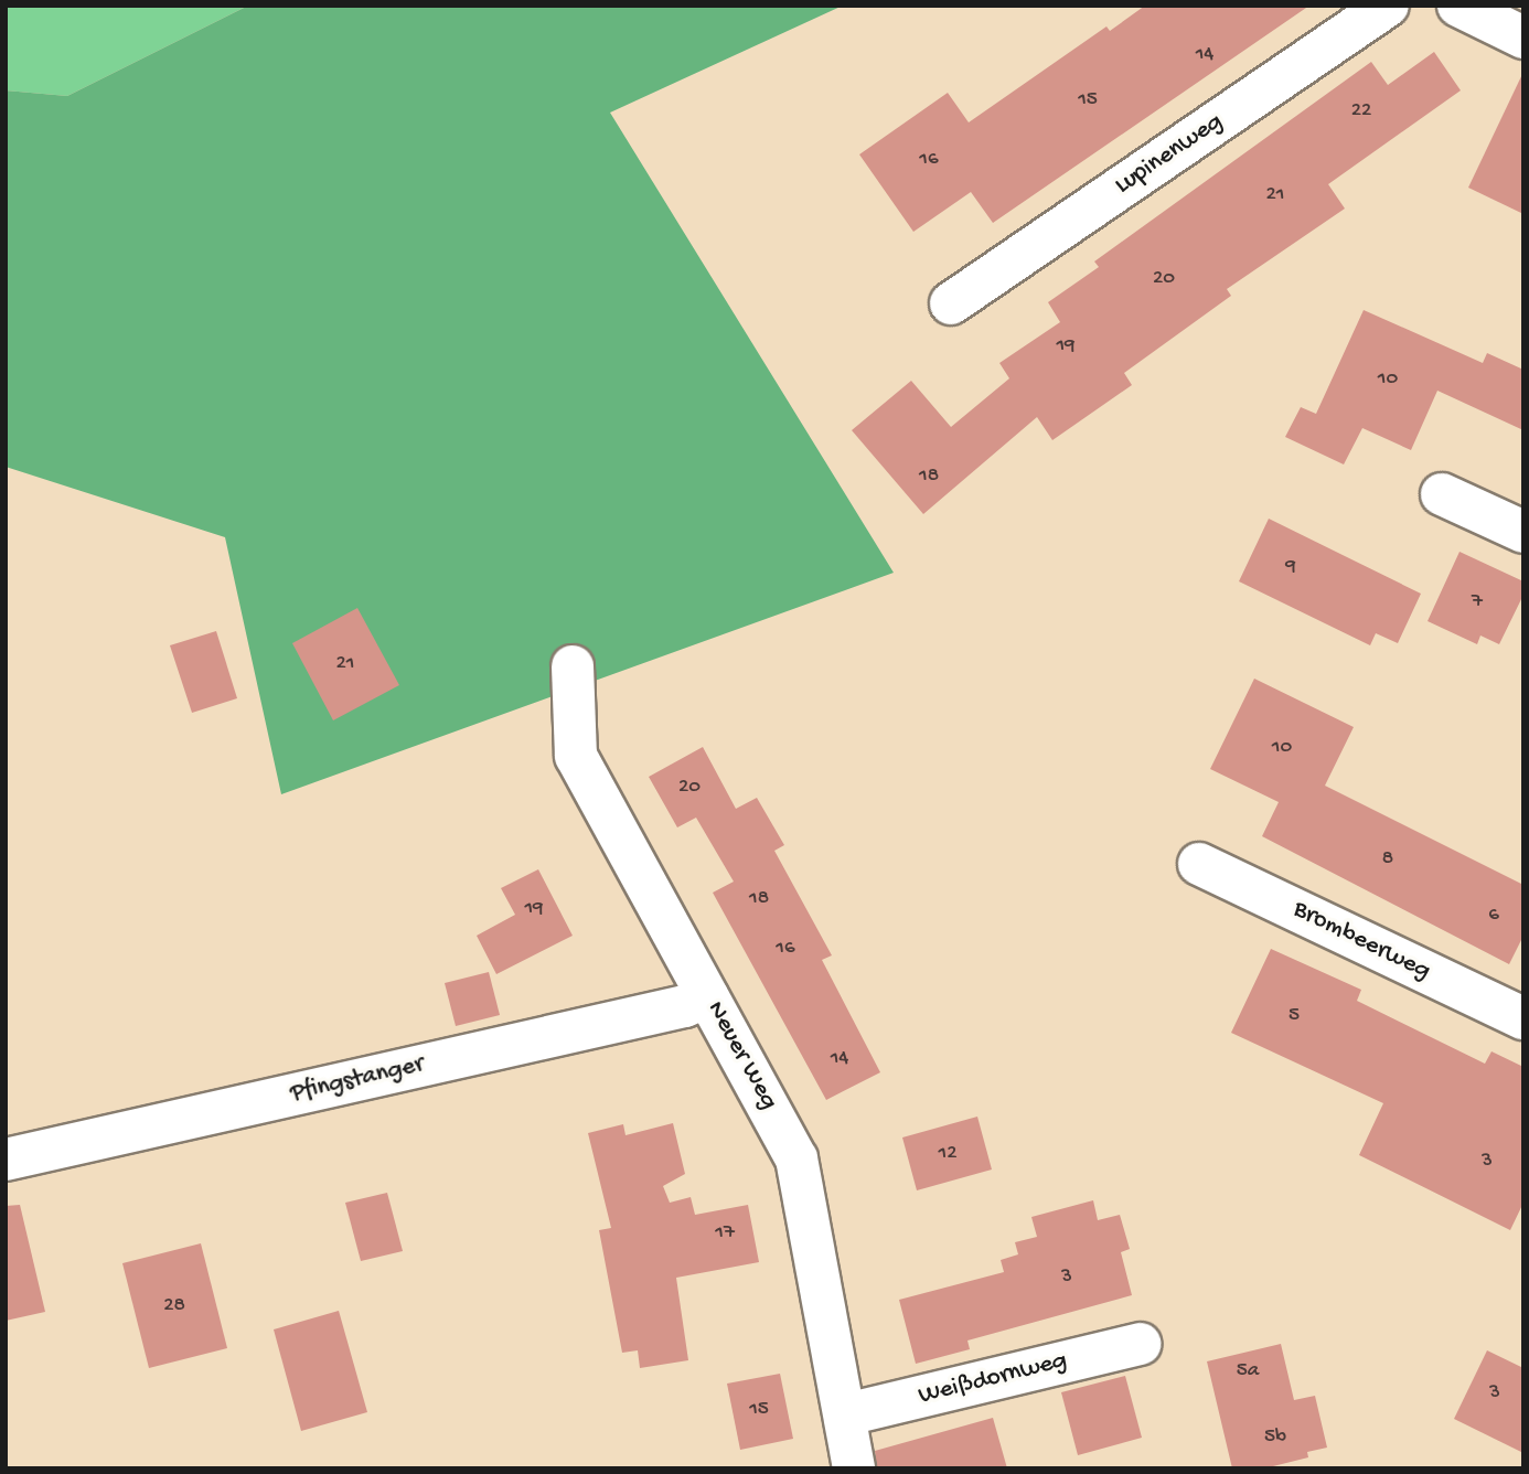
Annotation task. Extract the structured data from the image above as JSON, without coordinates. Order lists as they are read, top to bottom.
{
  "streets": {
    "street": [
      "Lupinenweg",
      "Brombeerweg",
      "Neuer Weg",
      "Pfingstanger",
      "Weißdornweg"
    ]
  },
  "crossings": [
    ["Neuer Weg", "Pfingstanger"],
    ["Neuer Weg", "Weißdornweg"]
  ],
  "house_numbers": [
    "14",
    "15",
    "22",
    "16",
    "21",
    "20",
    "19",
    "10",
    "18",
    "9",
    "7",
    "21",
    "10",
    "20",
    "8",
    "18",
    "19",
    "6",
    "16",
    "5",
    "14",
    "12",
    "3",
    "17",
    "3",
    "28",
    "5a",
    "3",
    "15",
    "5b"
  ]
}
